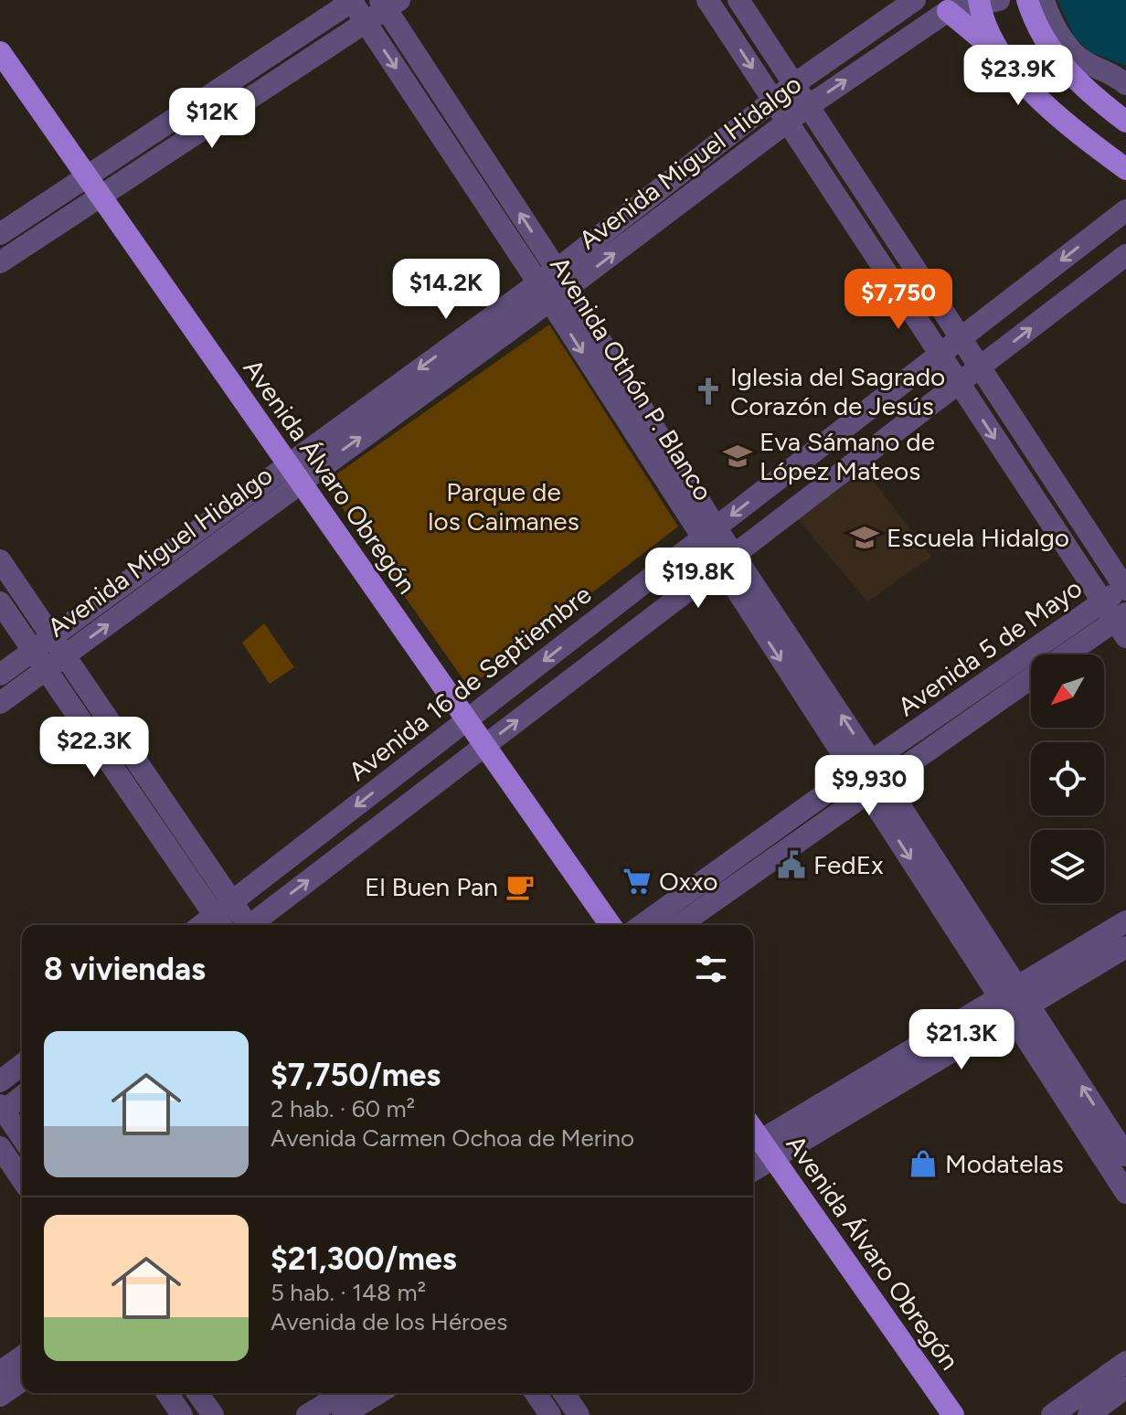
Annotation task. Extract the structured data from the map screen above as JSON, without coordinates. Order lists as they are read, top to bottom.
{
  "streets": {
    "main road": ["Avenida Álvaro Obregón"],
    "street": [
      "Avenida Miguel Hidalgo",
      "Avenida Othón P. Blanco",
      "Avenida 5 de Mayo",
      "Avenida 16 de Septiembre"
    ]
  },
  "crossings": [
    ["Avenida Miguel Hidalgo", "Avenida Othón P. Blanco"],
    ["Avenida Miguel Hidalgo", "Avenida Álvaro Obregón"],
    ["Avenida Othón P. Blanco", "Avenida 5 de Mayo"],
    ["Avenida Othón P. Blanco", "Avenida 16 de Septiembre"],
    ["Avenida Álvaro Obregón", "Avenida 16 de Septiembre"]
  ],
  "parks": ["Parque de los Caimanes"],
  "places": {
    "church": ["Iglesia del Sagrado Corazón de Jesús"],
    "school or university": ["Eva Sámano de López Mateos", "Escuela Hidalgo"],
    "public building": ["FedEx"],
    "supermarket": ["Oxxo"],
    "cafe": ["El Buen Pan"],
    "shop": ["Modatelas"]
  },
  "north": "bottom left",
  "page": {
    "price": [
      "$23.9K",
      "$12K",
      "$14.2K",
      "$7,750",
      "$19.8K",
      "$22.3K",
      "$9,930",
      "$21.3K"
    ],
    "heading": "8 viviendas",
    "list": [
      {
        "name": "$7,750/mes",
        "note": "2 hab. · 60 m² · Avenida Carmen Ochoa de Merino"
      },
      {
        "name": "$21,300/mes",
        "note": "5 hab. · 148 m² · Avenida de los Héroes"
      }
    ]
  }
}
